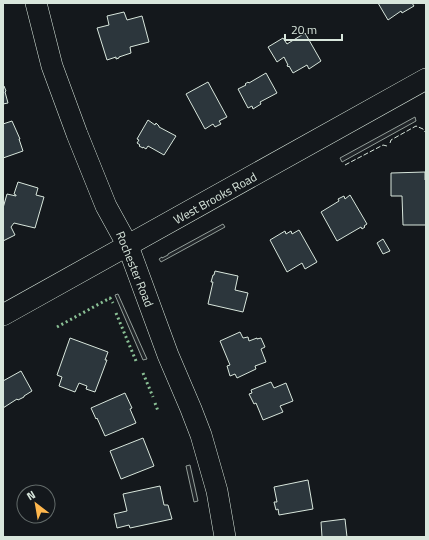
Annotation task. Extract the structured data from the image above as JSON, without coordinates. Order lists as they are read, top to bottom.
{
  "streets": {
    "street": ["West Brooks Road", "Rochester Road"]
  },
  "crossings": [
    ["West Brooks Road", "Rochester Road"]
  ],
  "scale_bar": "20 m",
  "north": "top left"
}
